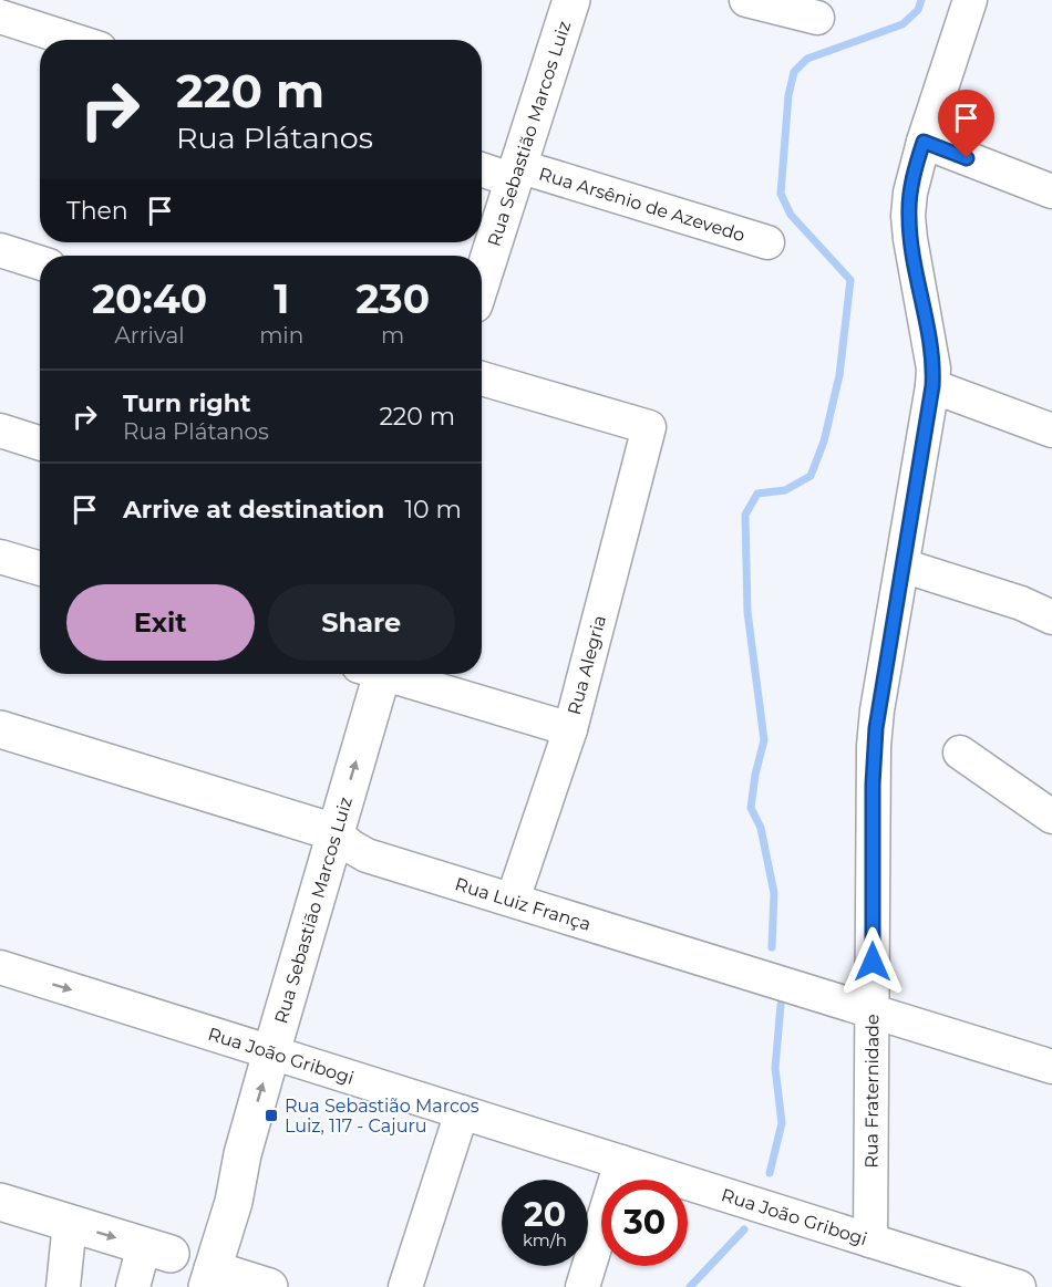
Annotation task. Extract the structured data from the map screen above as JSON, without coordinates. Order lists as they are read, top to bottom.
{
  "streets": {
    "main road": ["Rua Sebastião Marcos Luiz", "Rua Luiz França"],
    "street": [
      "Rua Arsênio de Azevedo",
      "Rua Alegria",
      "Rua João Gribogi",
      "Rua Fraternidade"
    ]
  },
  "crossings": [
    ["Rua Sebastião Marcos Luiz", "Rua Arsênio de Azevedo"],
    ["Rua Sebastião Marcos Luiz", "Rua Luiz França"],
    ["Rua Sebastião Marcos Luiz", "Rua João Gribogi"],
    ["Rua Alegria", "Rua Luiz França"],
    ["Rua Luiz França", "Rua Fraternidade"],
    ["Rua João Gribogi", "Rua Fraternidade"]
  ],
  "places": {
    "transit": ["Rua Sebastião Marcos Luiz, 117 - Cajuru"]
  },
  "page": {
    "turn": ["220 m", "Rua Plátanos"],
    "then": "Then",
    "eta": [
      "20:40",
      "Arrival",
      "1",
      "min",
      "230",
      "m"
    ],
    "list": [
      {
        "name": "Turn right",
        "note": "Rua Plátanos",
        "value": "220 m"
      },
      {
        "name": "Arrive at destination",
        "value": "10 m"
      }
    ],
    "buttons": ["Exit", "Share"],
    "speed": "20 km/h",
    "limit": "30"
  }
}
